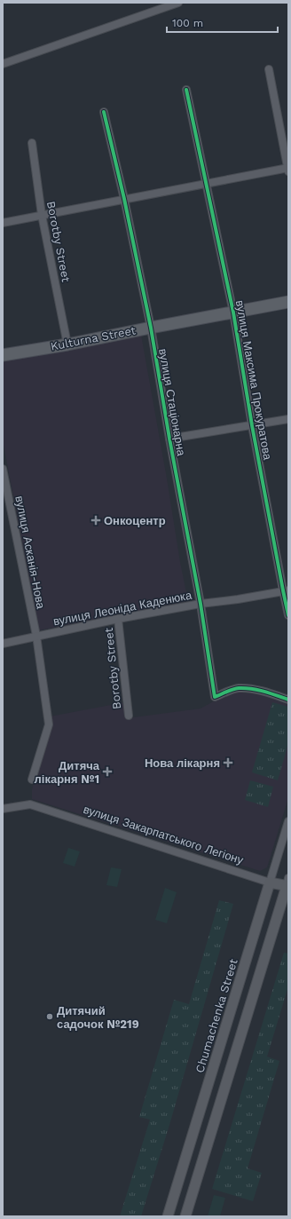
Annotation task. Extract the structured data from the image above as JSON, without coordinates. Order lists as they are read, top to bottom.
{
  "streets": {
    "main road": ["Kulturna Street"],
    "street": [
      "Borotby Street",
      "вулиця Максима Прокуратова",
      "вулиця Стаціонарна",
      "вулиця Асканія-Нова",
      "вулиця Леоніда Каденюка",
      "вулиця Закарпатського Легіону",
      "Chumachenka Street"
    ]
  },
  "crossings": [
    ["Borotby Street", "Kulturna Street"],
    ["Borotby Street", "вулиця Леоніда Каденюка"],
    ["Kulturna Street", "вулиця Максима Прокуратова"],
    ["Kulturna Street", "вулиця Стаціонарна"],
    ["вулиця Максима Прокуратова", "вулиця Леоніда Каденюка"],
    ["вулиця Стаціонарна", "вулиця Леоніда Каденюка"],
    ["вулиця Асканія-Нова", "вулиця Леоніда Каденюка"],
    ["вулиця Закарпатського Легіону", "Chumachenka Street"]
  ],
  "places": {
    "health": ["Онкоцентр", "Нова лікарня", "Дитяча лікарня №1"],
    "other": ["Дитячий садочок №219"]
  },
  "scale_bar": "100 m"
}
